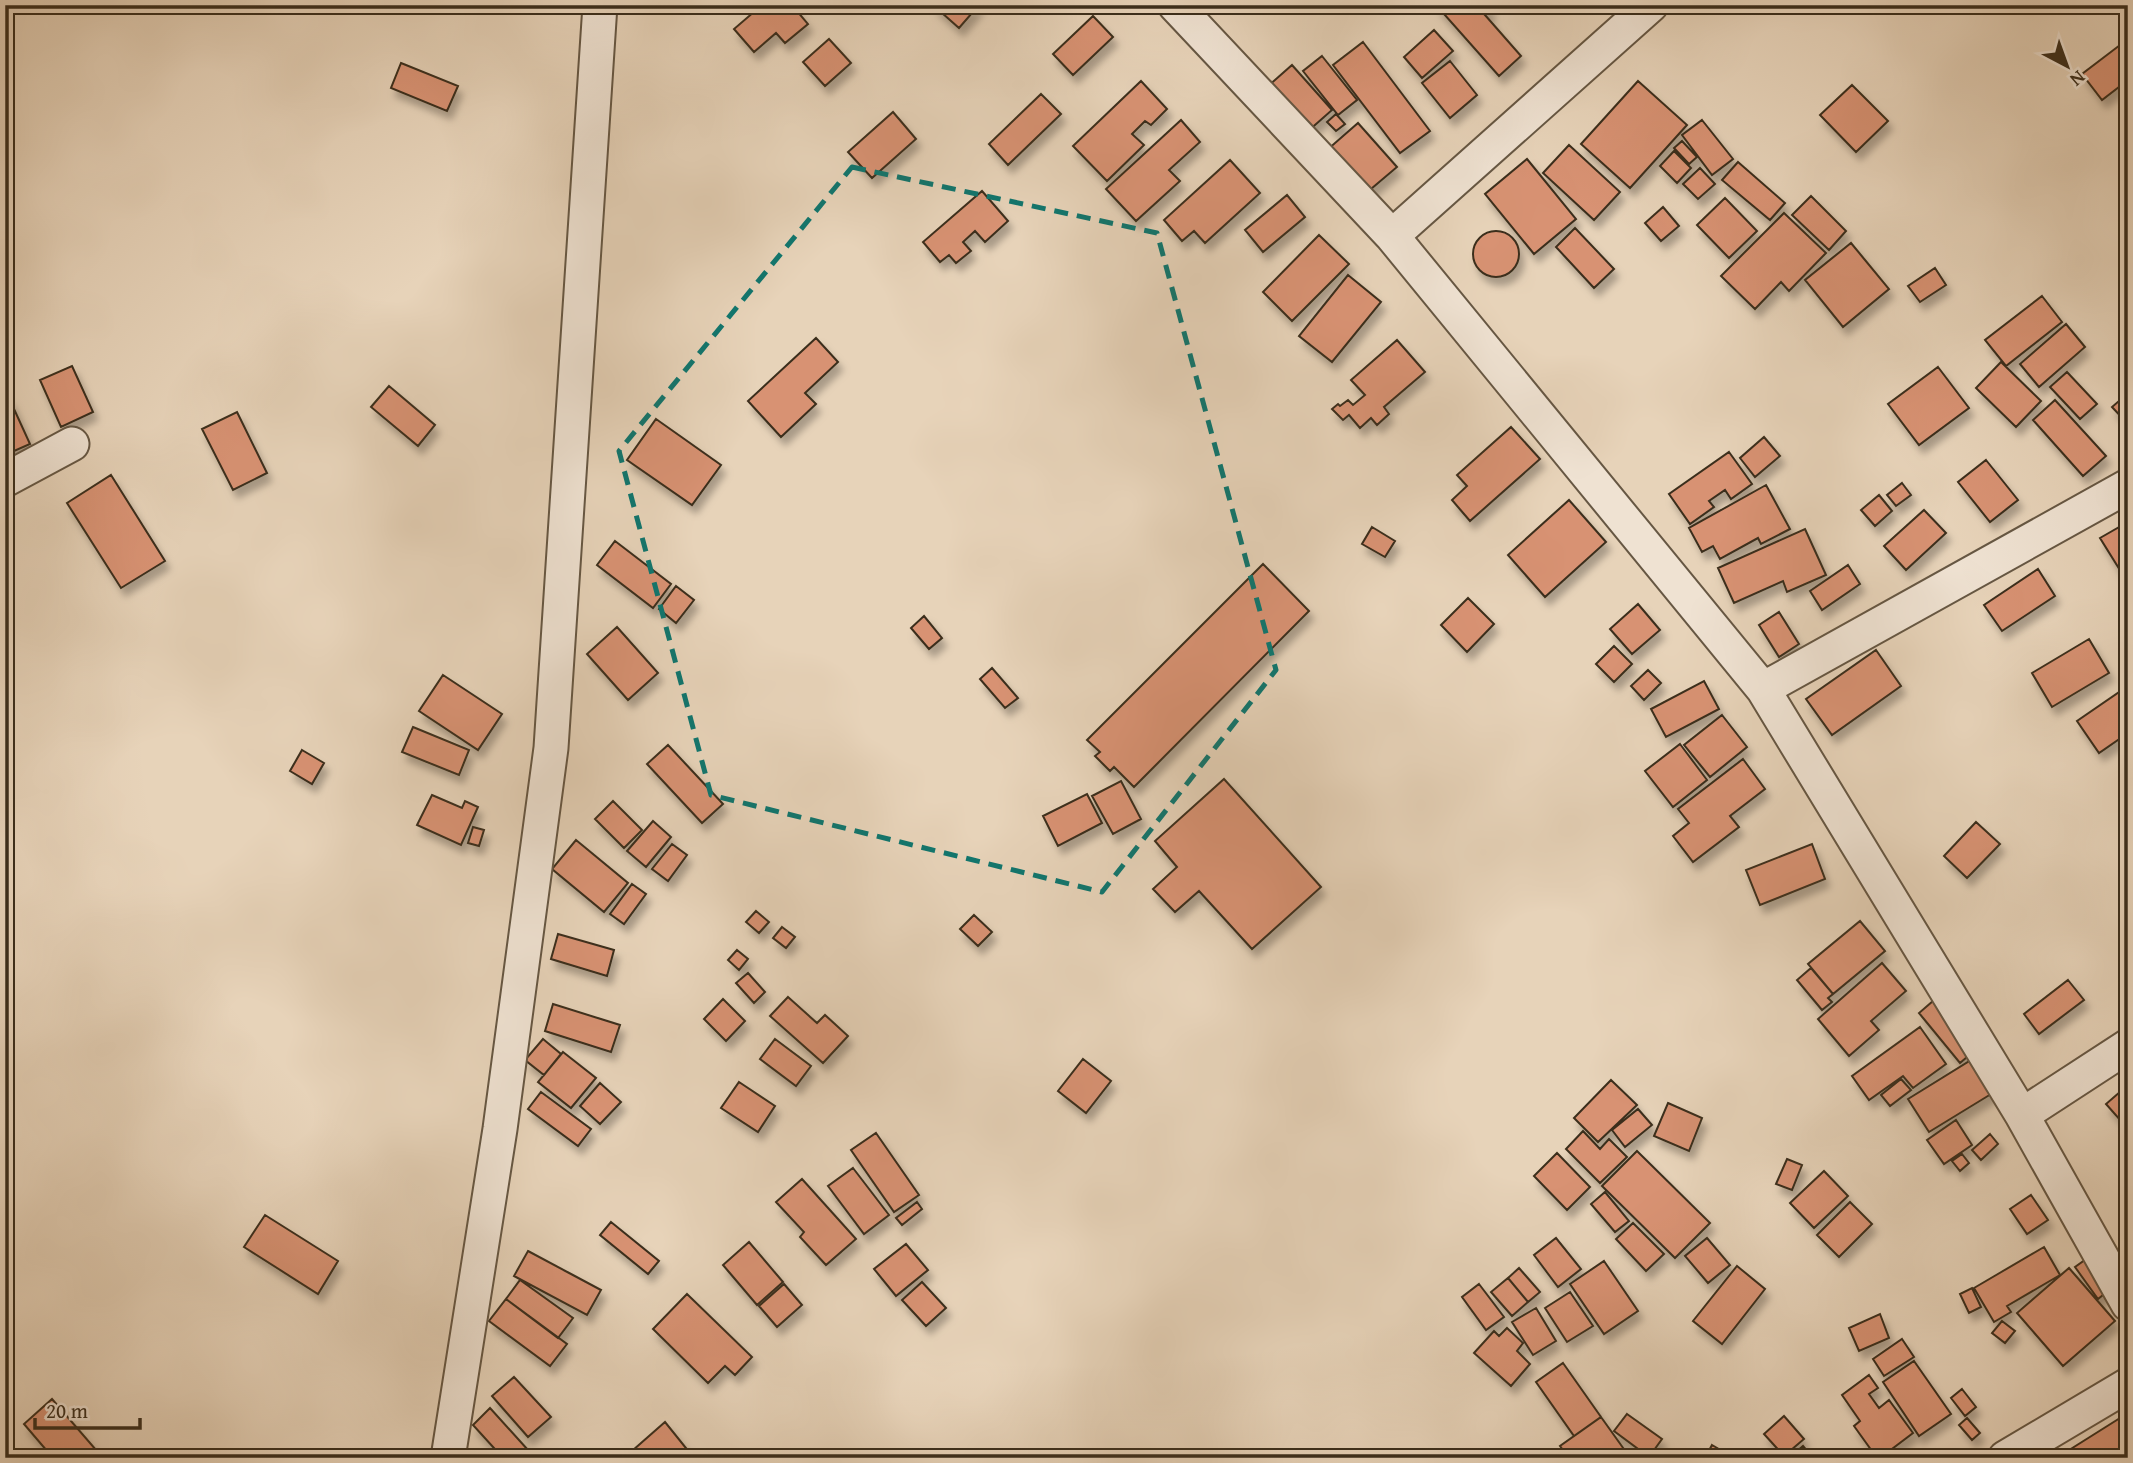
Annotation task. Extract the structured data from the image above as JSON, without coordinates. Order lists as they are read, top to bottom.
{
  "scale_bar": "20 m",
  "north": "bottom right"
}
